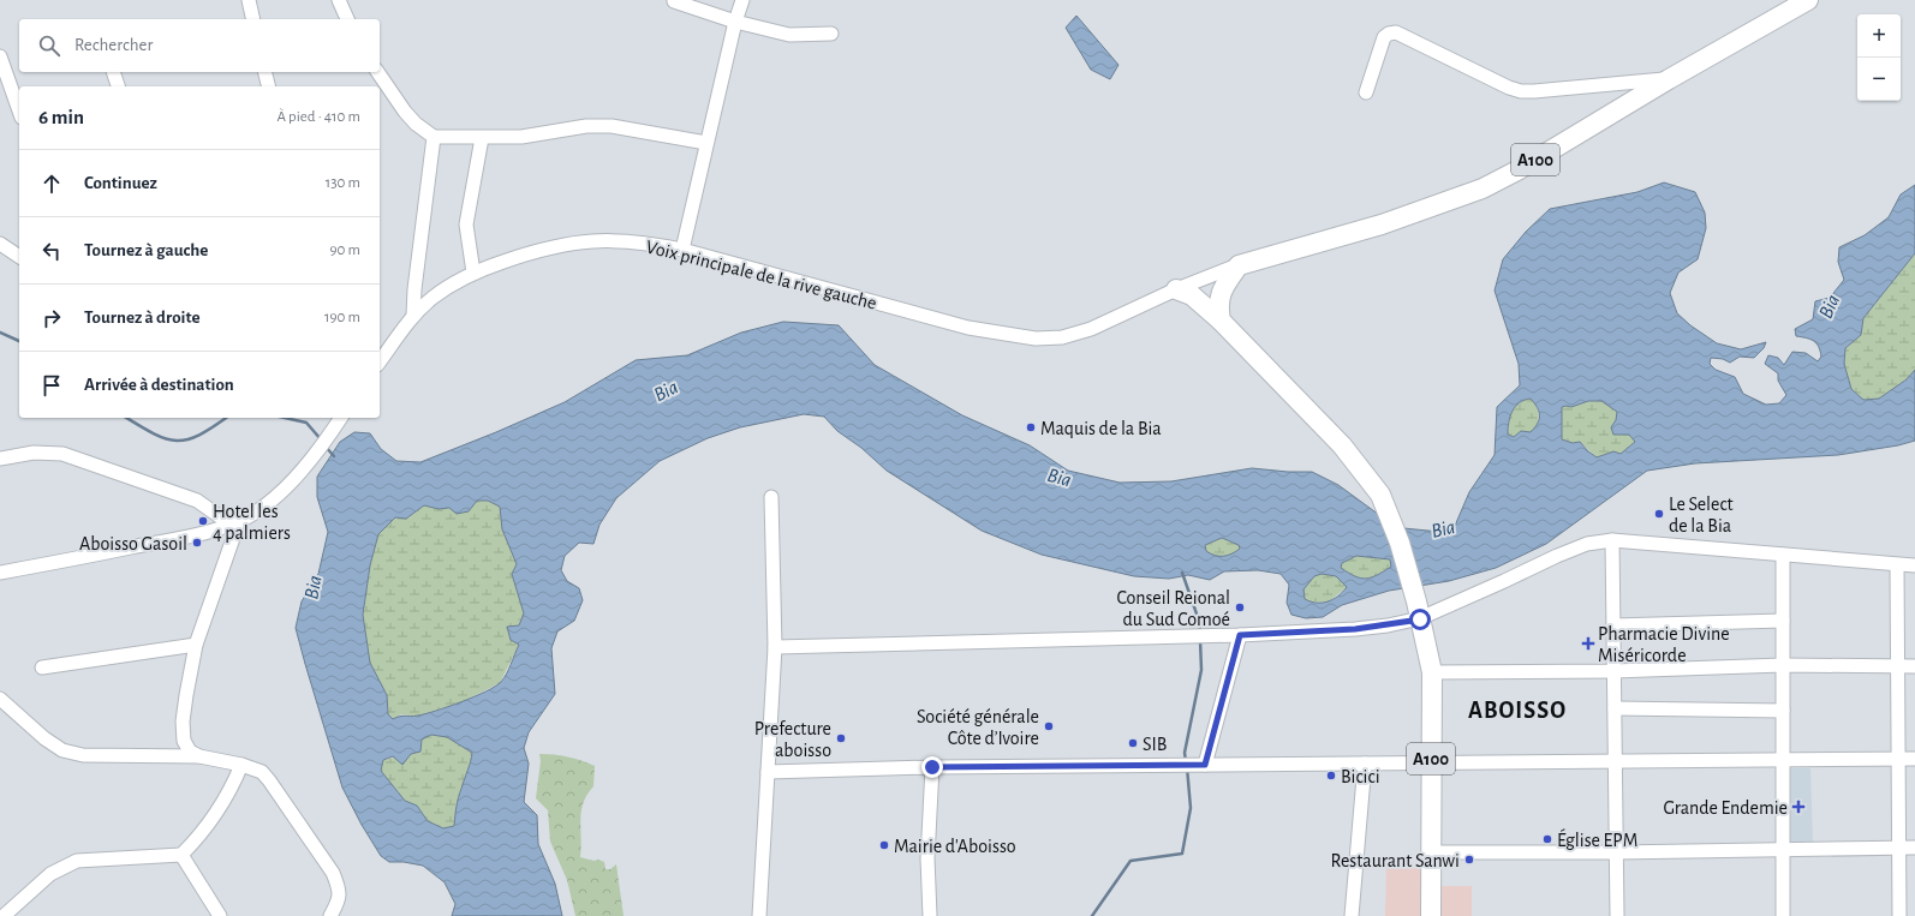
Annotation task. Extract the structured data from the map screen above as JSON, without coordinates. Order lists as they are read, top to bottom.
{
  "streets": {
    "highway": ["A100"],
    "street": ["Voix principale de la rive gauche"]
  },
  "crossings": [
    ["A100", "Voix principale de la rive gauche"]
  ],
  "districts": ["ABOISSO"],
  "water": ["Bia"],
  "places": {
    "other": [
      "Maquis de la Bia",
      "Le Select de la Bia",
      "Hotel les 4 palmiers",
      "Aboisso Gasoil",
      "Conseil Reional du Sud Comoé",
      "Société générale Côte d’Ivoire",
      "Prefecture aboisso",
      "SIB",
      "Bicici",
      "Église EPM",
      "Mairie d'Aboisso",
      "Restaurant Sanwi"
    ],
    "health": ["Pharmacie Divine Miséricorde", "Grande Endemie"]
  },
  "page": {
    "map_buttons": ["+", "−"],
    "search": "Rechercher",
    "heading": ["6 min", "À pied · 410 m"],
    "list": [
      ["Continuez", "130 m"],
      ["Tournez à gauche", "90 m"],
      ["Tournez à droite", "190 m"],
      "Arrivée à destination"
    ]
  }
}
